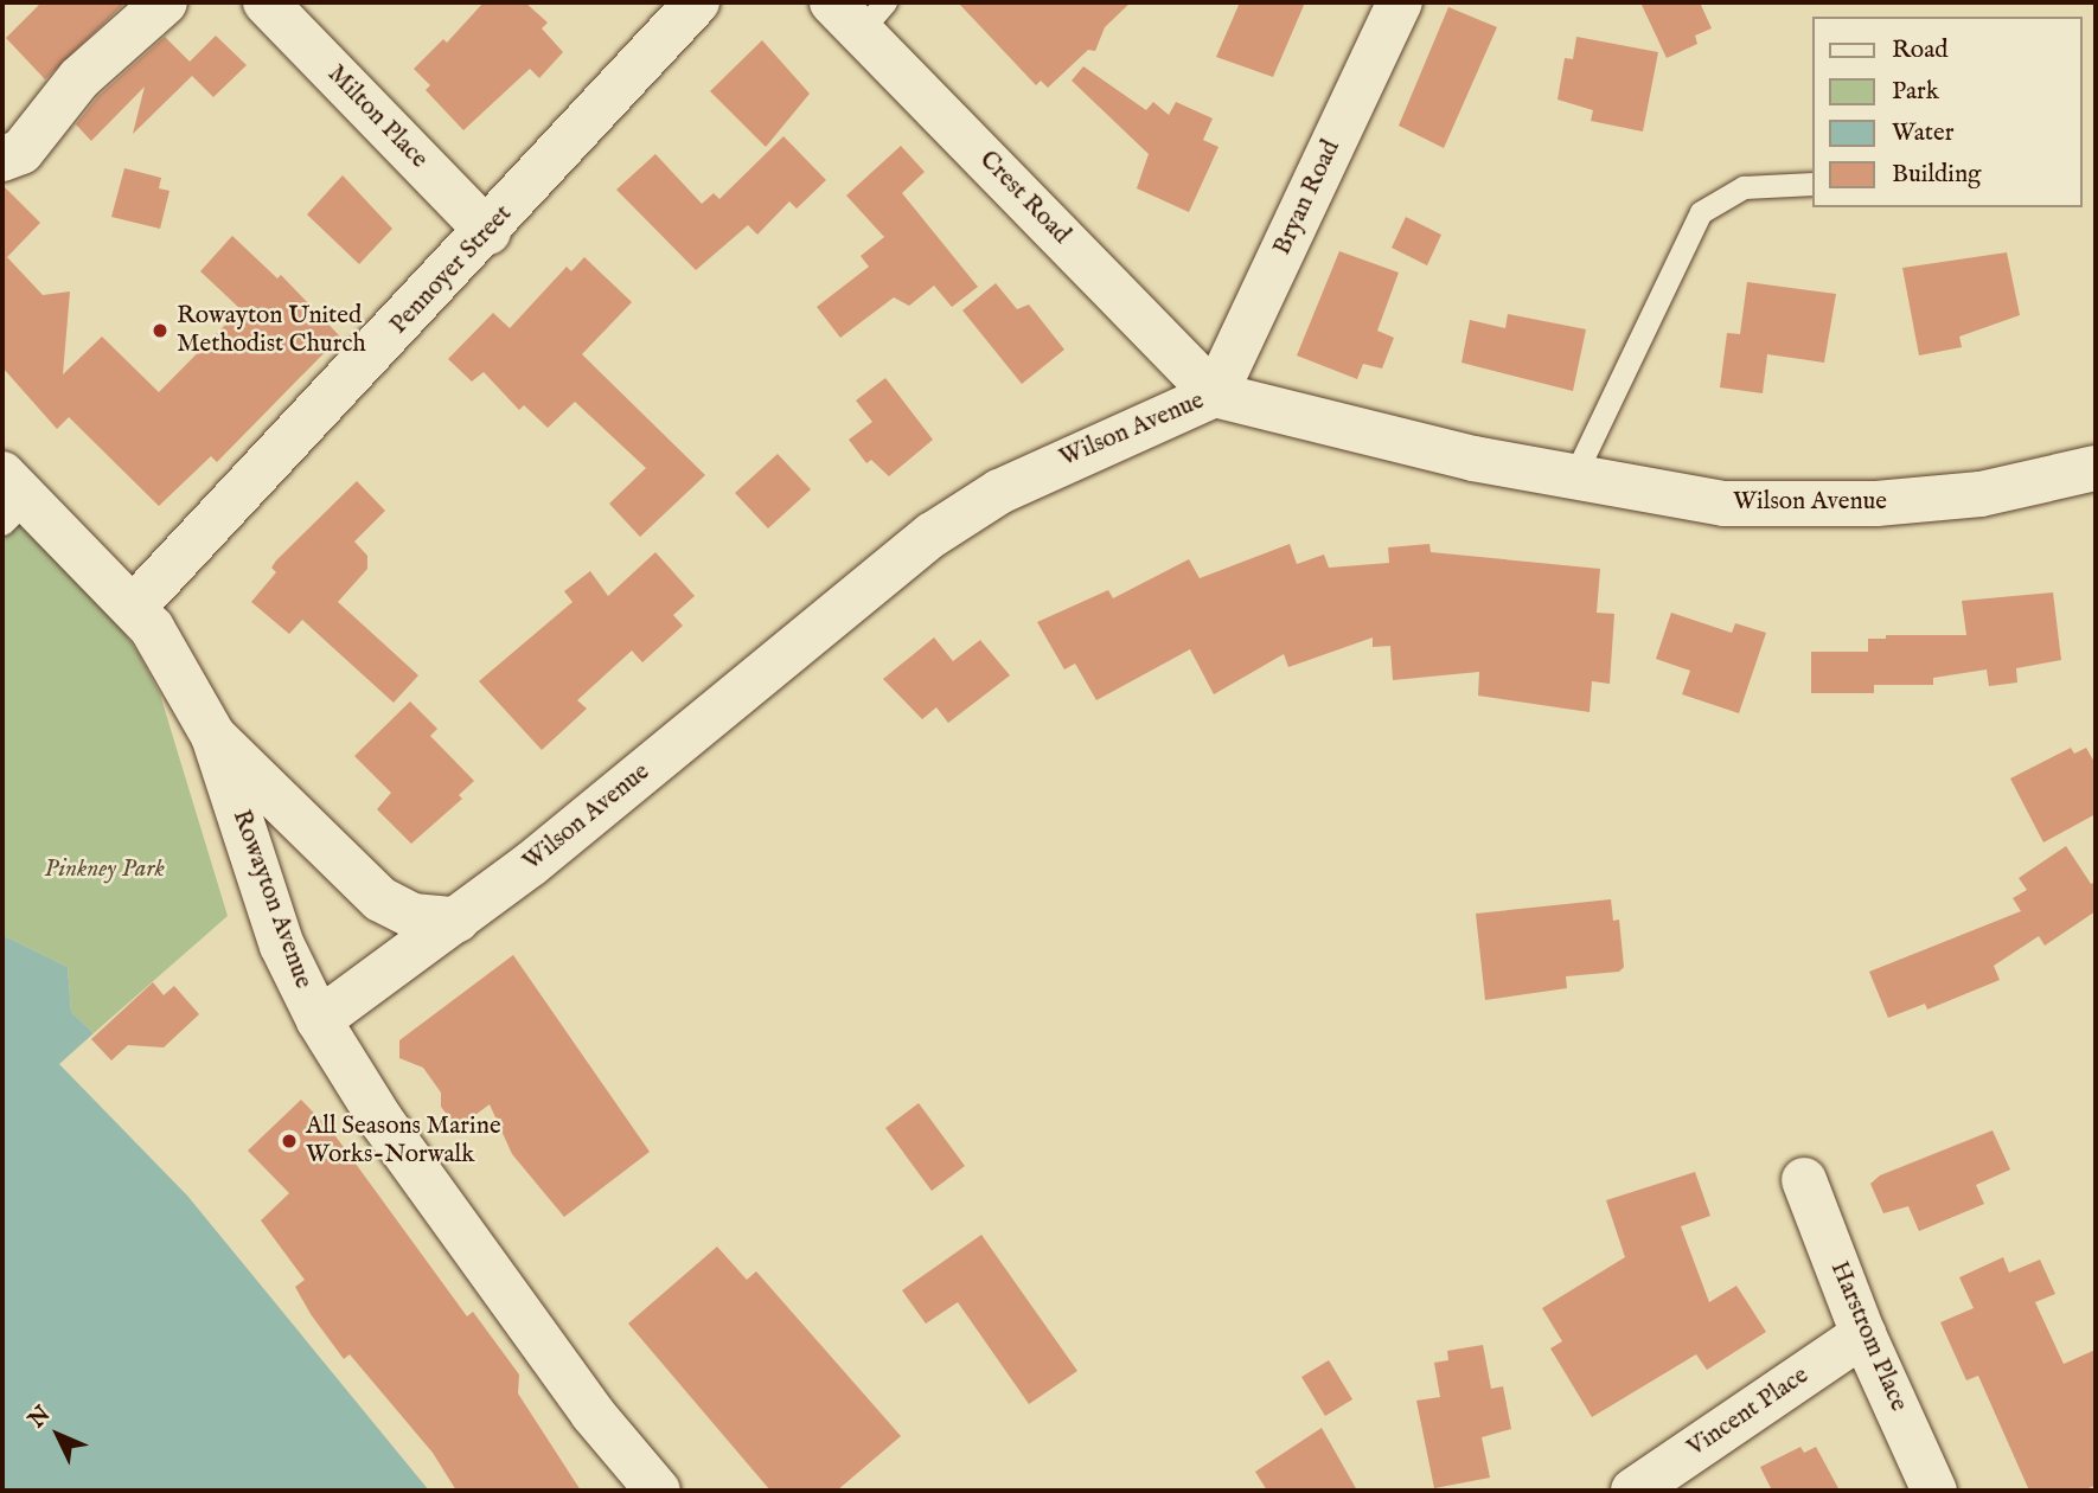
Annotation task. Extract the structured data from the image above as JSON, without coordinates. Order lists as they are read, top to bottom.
{
  "streets": {
    "street": [
      "Milton Place",
      "Crest Road",
      "Bryan Road",
      "Pennoyer Street",
      "Wilson Avenue",
      "Rowayton Avenue",
      "Harstrom Place",
      "Vincent Place"
    ]
  },
  "crossings": [
    ["Milton Place", "Pennoyer Street"],
    ["Crest Road", "Bryan Road"],
    ["Crest Road", "Wilson Avenue"],
    ["Bryan Road", "Wilson Avenue"],
    ["Pennoyer Street", "Rowayton Avenue"],
    ["Wilson Avenue", "Rowayton Avenue"],
    ["Harstrom Place", "Vincent Place"]
  ],
  "parks": ["Pinkney Park"],
  "places": ["Rowayton United Methodist Church", "All Seasons Marine Works-Norwalk"],
  "legend": [
    "Road",
    "Park",
    "Water",
    "Building"
  ],
  "north": "top left"
}
